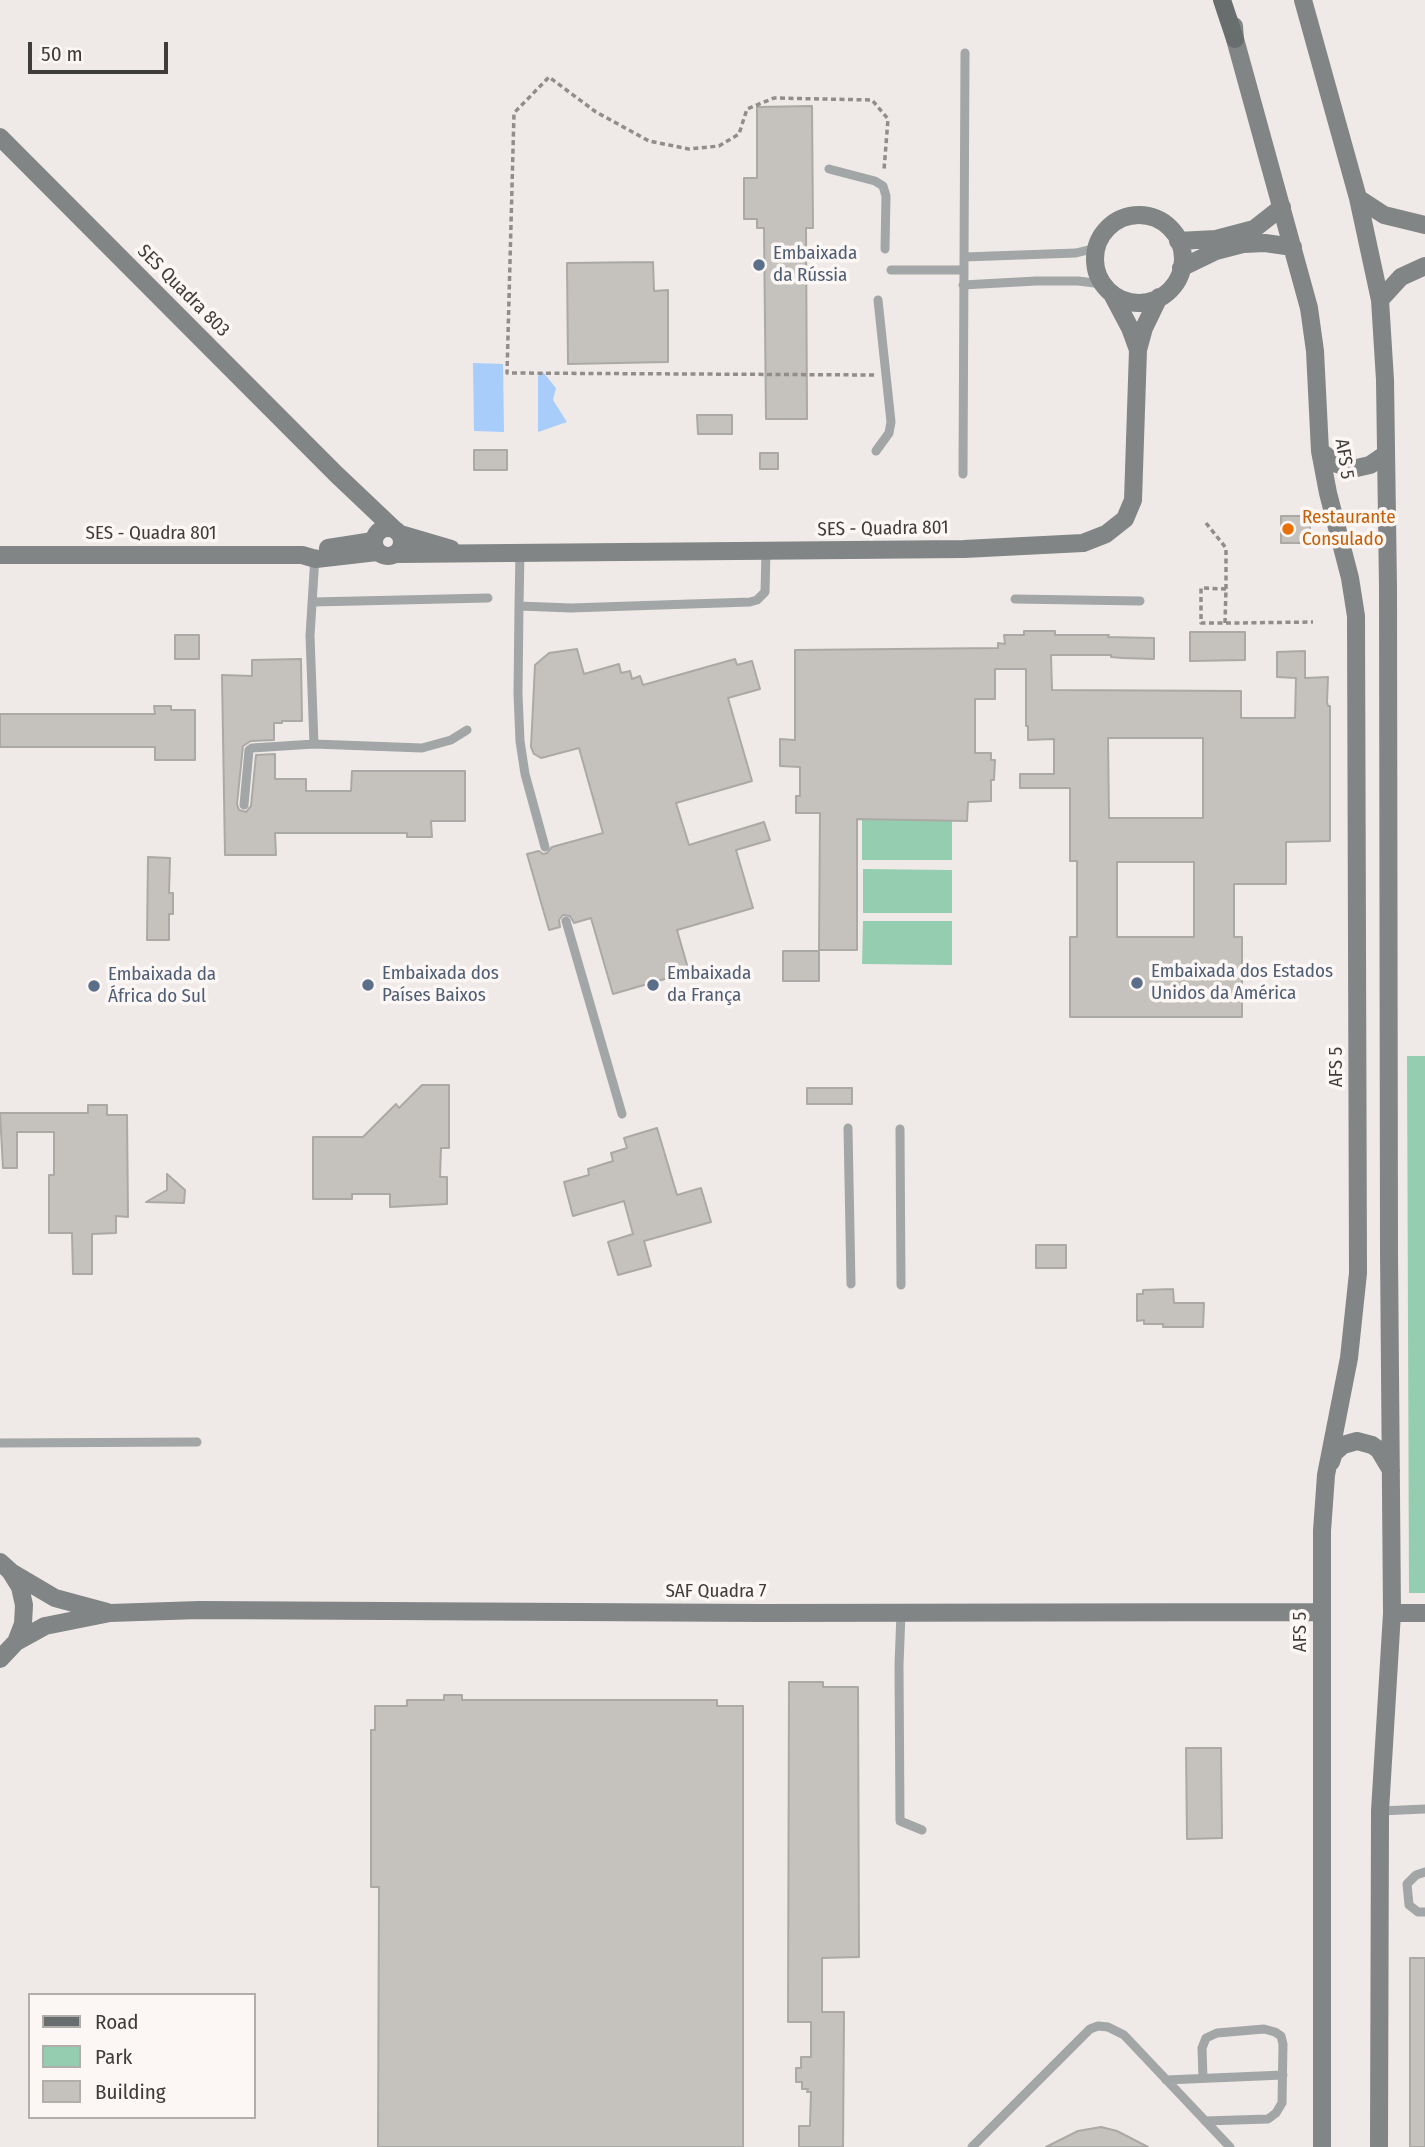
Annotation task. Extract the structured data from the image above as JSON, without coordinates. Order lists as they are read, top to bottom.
{
  "streets": {
    "main road": [
      "SES Quadra 803",
      "AFS 5",
      "SES - Quadra 801",
      "SAF Quadra 7"
    ]
  },
  "crossings": [
    ["SES Quadra 803", "SES - Quadra 801"],
    ["AFS 5", "SAF Quadra 7"]
  ],
  "places": [
    "Embaixada da Rússia",
    "Restaurante Consulado",
    "Embaixada dos Estados Unidos da América",
    "Embaixada dos Países Baixos",
    "Embaixada da França",
    "Embaixada da África do Sul"
  ],
  "legend": ["Road", "Park", "Building"],
  "scale_bar": "50 m"
}
